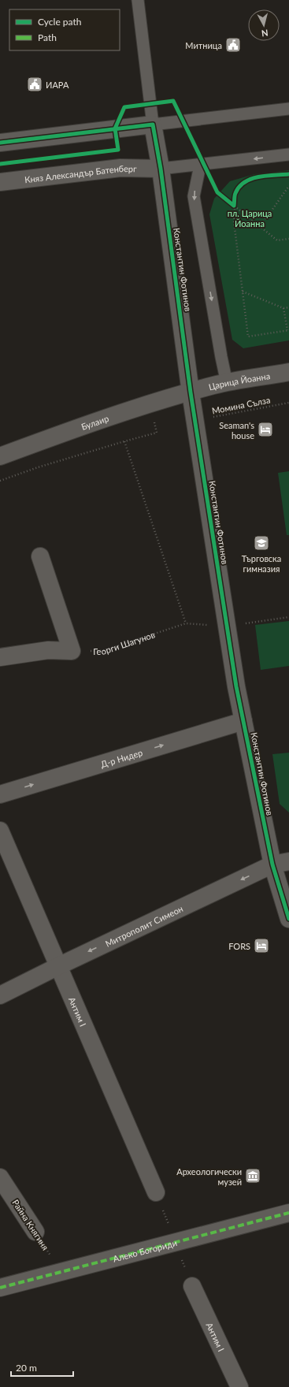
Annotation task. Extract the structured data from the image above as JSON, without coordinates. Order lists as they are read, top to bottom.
{
  "streets": {
    "street": [
      "Княз Александър Батенберг",
      "Константин Фотинов",
      "Царица Йоанна",
      "Булаир",
      "Д-р Нидер",
      "Митрополит Симеон",
      "Антим I",
      "Райна Княгиня",
      "Алеко Богориди"
    ],
    "path": ["Момина Сълза", "Георги Шагунов"]
  },
  "crossings": [
    ["Княз Александър Батенберг", "Константин Фотинов"],
    ["Константин Фотинов", "Царица Йоанна"],
    ["Константин Фотинов", "Момина Сълза"],
    ["Константин Фотинов", "Булаир"],
    ["Константин Фотинов", "Георги Шагунов"],
    ["Константин Фотинов", "Д-р Нидер"],
    ["Константин Фотинов", "Митрополит Симеон"],
    ["Царица Йоанна", "Булаир"],
    ["Митрополит Симеон", "Антим I"],
    ["Райна Княгиня", "Алеко Богориди"]
  ],
  "one_way": ["Д-р Нидер", "Митрополит Симеон"],
  "parks": ["пл. Царица Йоанна"],
  "places": {
    "public building": ["Митница", "ИАРА"],
    "hotel": ["Seaman's house", "FORS"],
    "school or university": ["Търговска гимназия"],
    "museum": ["Археологически музей"]
  },
  "legend": ["Cycle path", "Path"],
  "scale_bar": "20 m",
  "north": "bottom"
}
